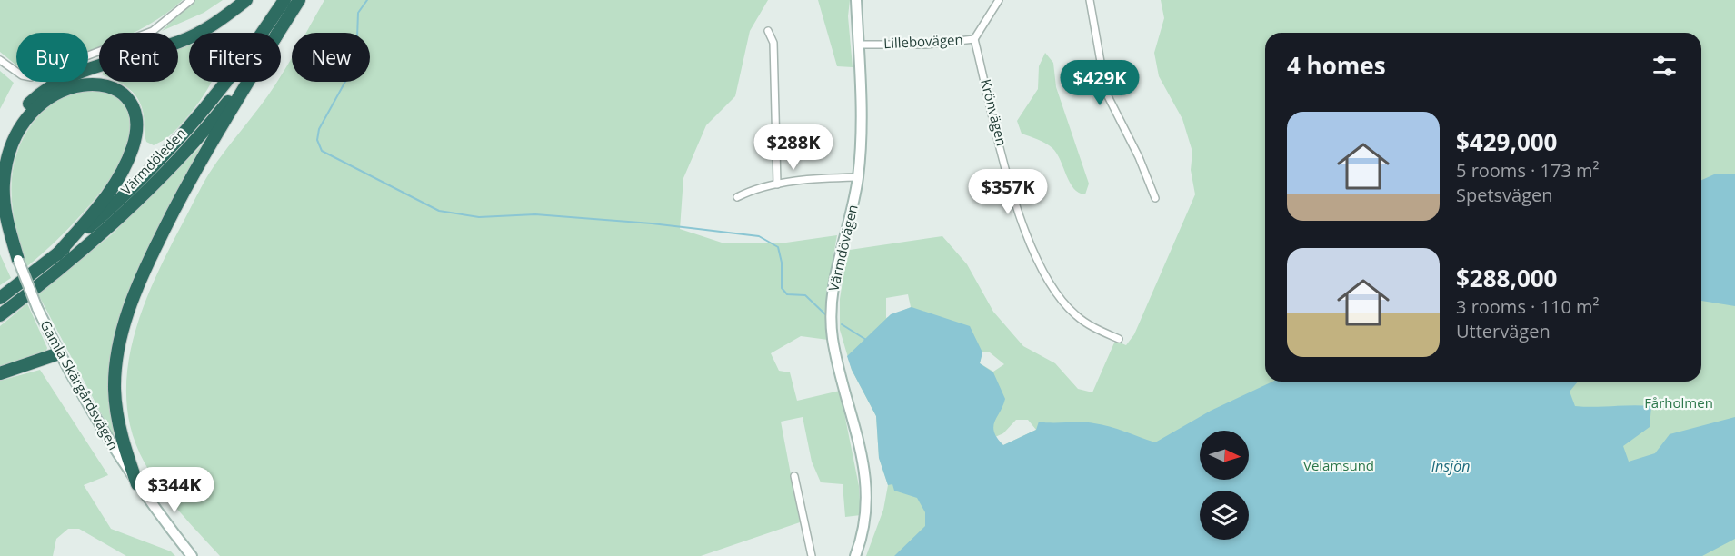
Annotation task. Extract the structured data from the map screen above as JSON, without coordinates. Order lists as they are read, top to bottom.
{
  "streets": {
    "highway": ["Värmdöleden"],
    "main road": ["Värmdövägen", "Gamla Skärgårdsvägen"],
    "street": ["Lillebovägen", "Krönvägen"]
  },
  "crossings": [
    ["Lillebovägen", "Krönvägen"],
    ["Lillebovägen", "Värmdövägen"]
  ],
  "water": ["Insjön"],
  "parks": ["Fårholmen", "Velamsund"],
  "north": "right",
  "page": {
    "chip": [
      "Buy",
      "Rent",
      "Filters",
      "New"
    ],
    "heading": "4 homes",
    "price": [
      "$429K",
      "$288K",
      "$357K",
      "$344K"
    ],
    "list": [
      {
        "name": "$429,000",
        "note": "5 rooms · 173 m² · Spetsvägen"
      },
      {
        "name": "$288,000",
        "note": "3 rooms · 110 m² · Uttervägen"
      }
    ]
  }
}
